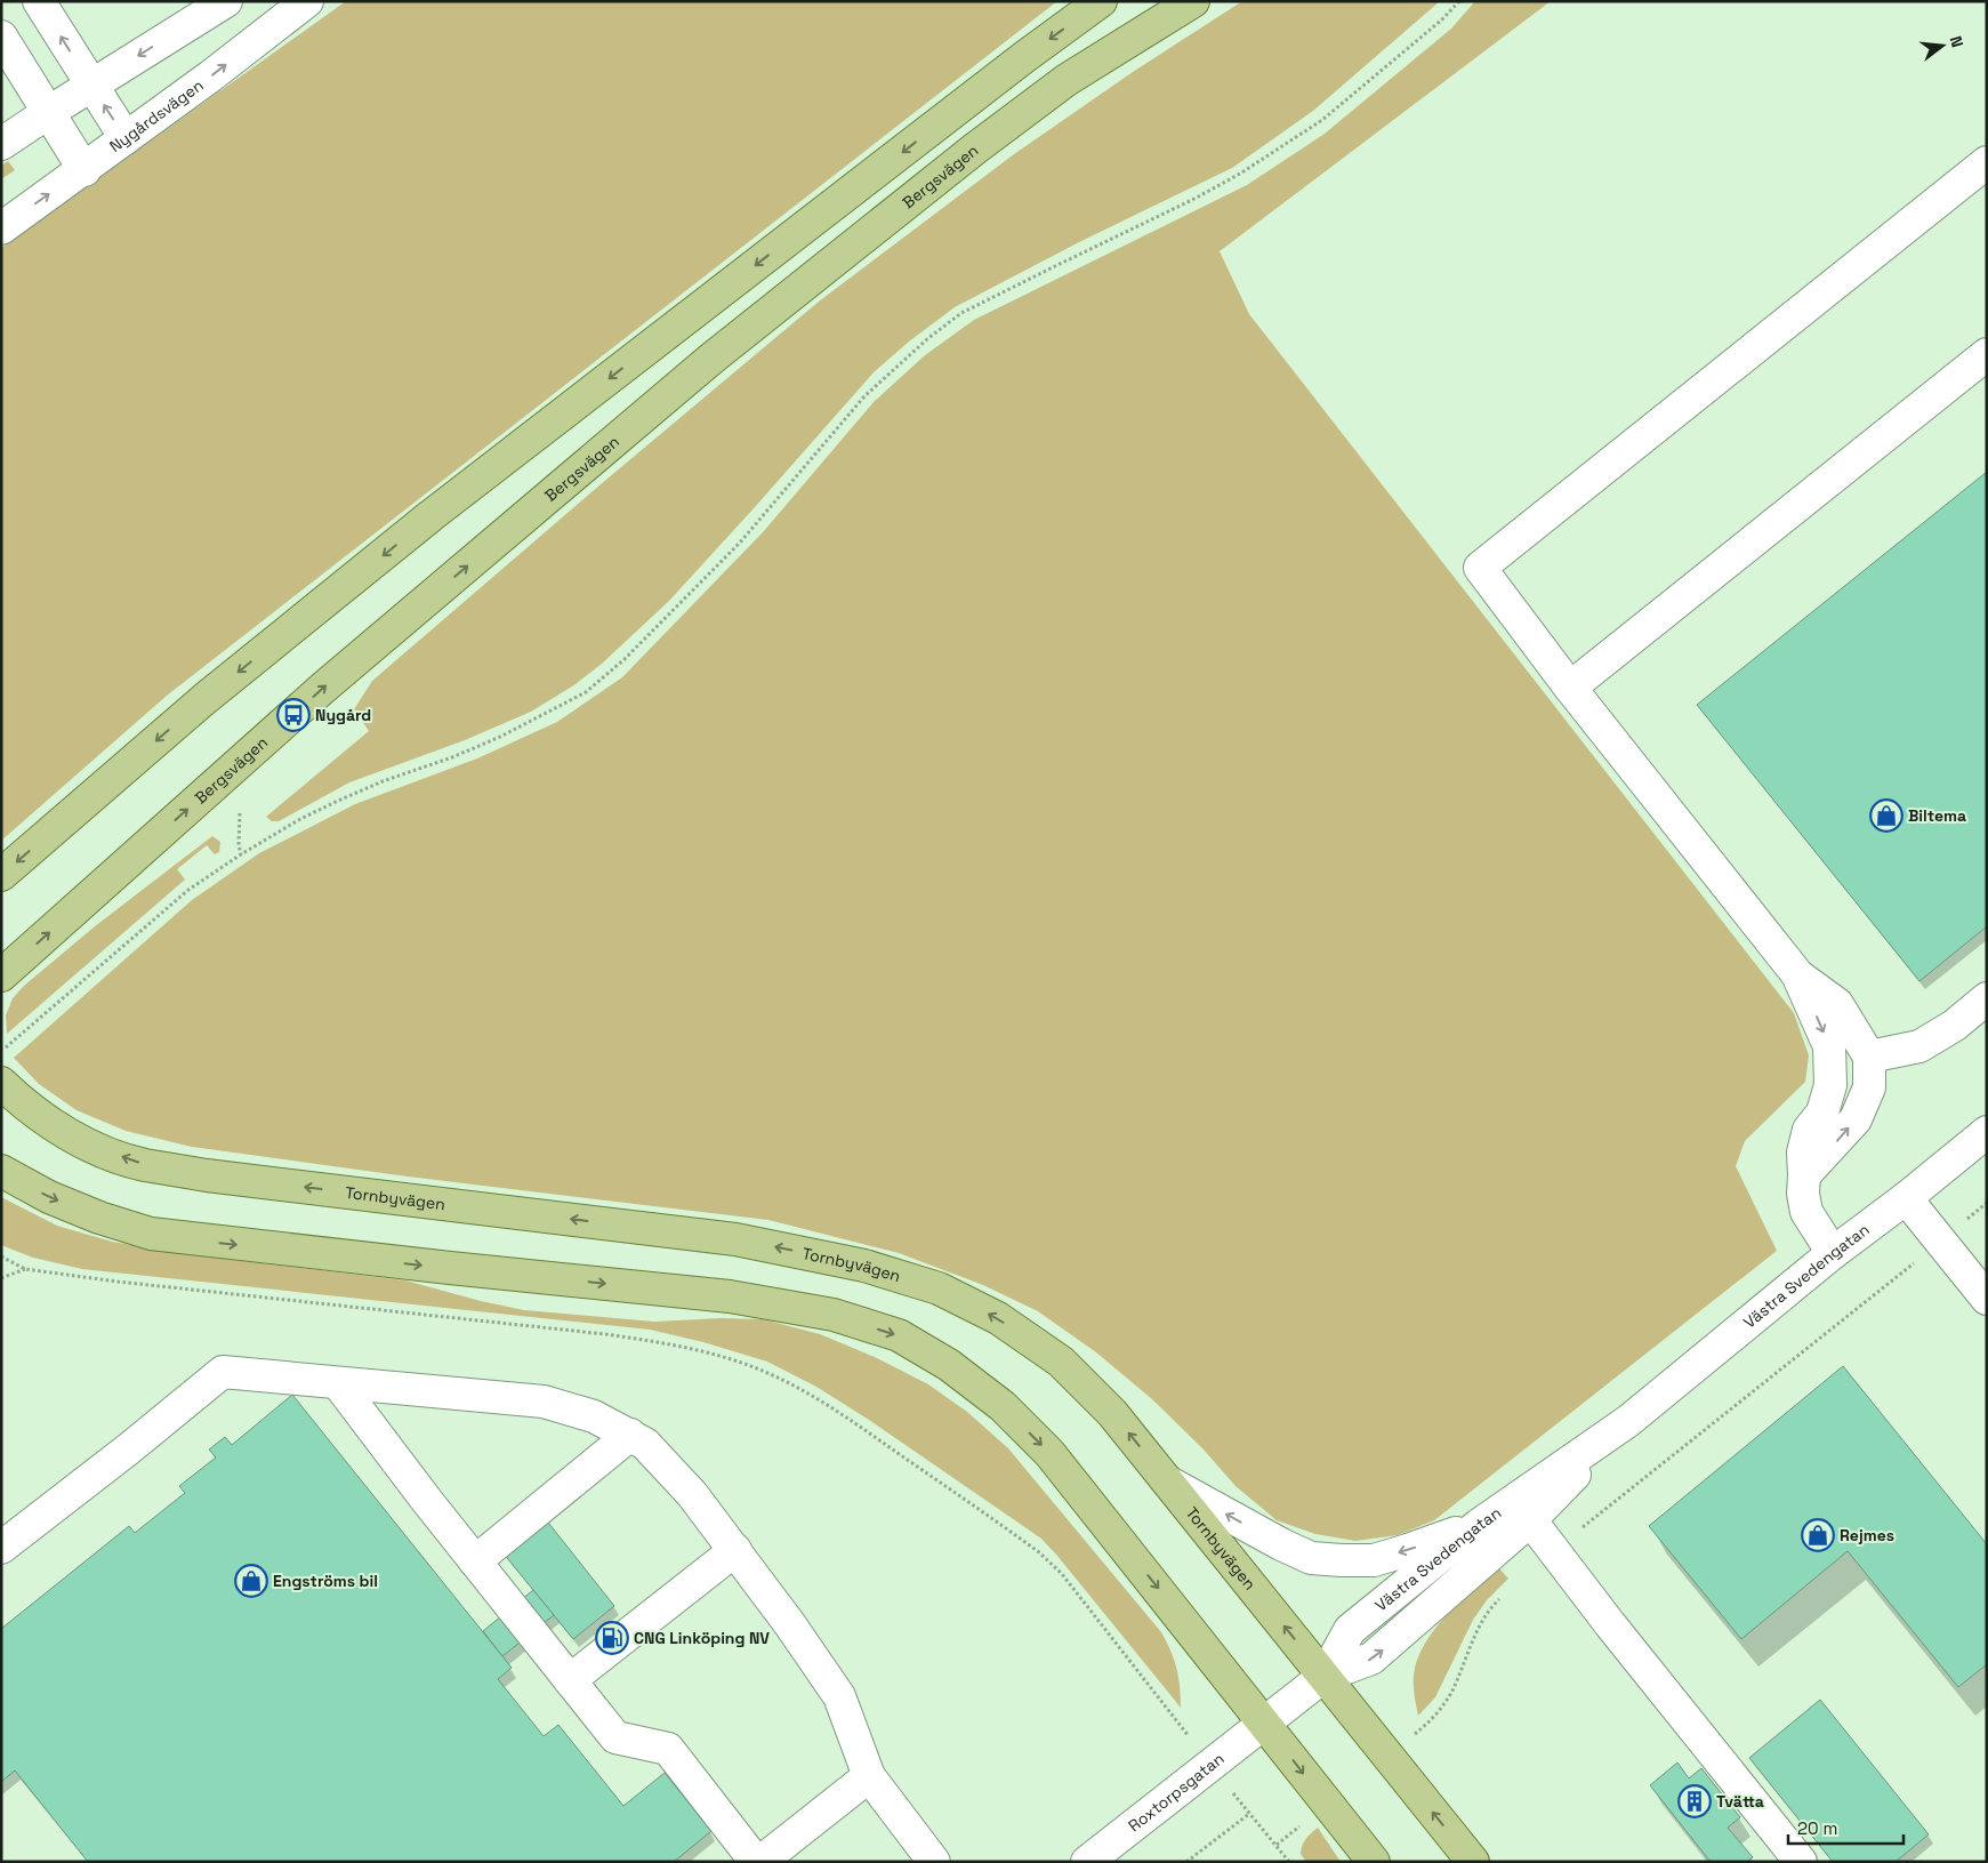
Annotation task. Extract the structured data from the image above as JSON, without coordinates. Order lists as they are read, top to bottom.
{
  "streets": {
    "main road": ["Bergsvägen", "Tornbyvägen"],
    "street": ["Nygårdsvägen", "Västra Svedengatan", "Roxtorpsgatan"]
  },
  "crossings": [
    ["Tornbyvägen", "Västra Svedengatan"],
    ["Västra Svedengatan", "Roxtorpsgatan"]
  ],
  "places": {
    "bus stop": ["Nygård"],
    "shop": ["Biltema", "Rejmes", "Engströms bil"],
    "fuel station": ["CNG Linköping NV"],
    "building": ["Tvätta"]
  },
  "scale_bar": "20 m",
  "north": "right"
}
